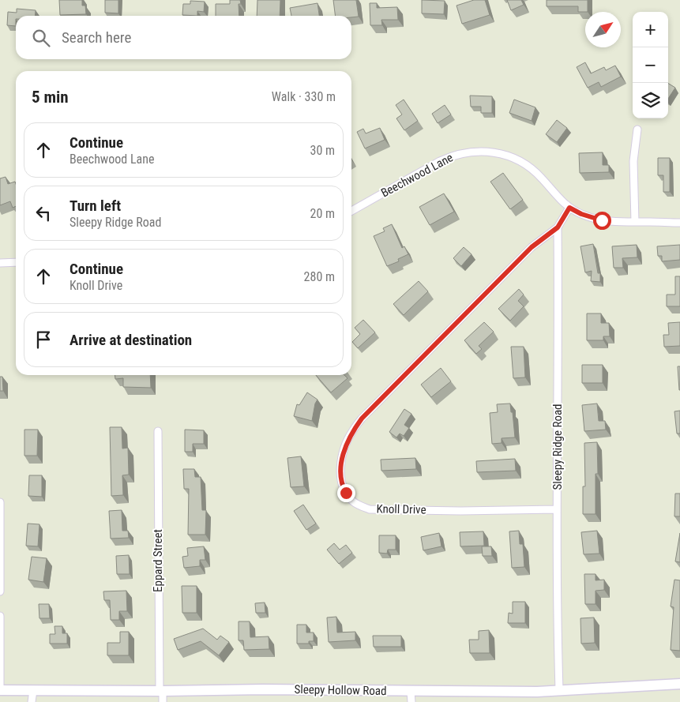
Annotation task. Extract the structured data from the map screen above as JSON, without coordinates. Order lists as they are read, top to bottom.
{
  "streets": {
    "main road": ["Sleepy Hollow Road"],
    "street": [
      "Beechwood Lane",
      "Sleepy Ridge Road",
      "Knoll Drive",
      "Eppard Street"
    ]
  },
  "crossings": [
    ["Sleepy Ridge Road", "Knoll Drive"],
    ["Sleepy Ridge Road", "Sleepy Hollow Road"],
    ["Eppard Street", "Sleepy Hollow Road"]
  ],
  "north": "top right",
  "page": {
    "map_buttons": ["+", "−"],
    "search": "Search here",
    "heading": ["5 min", "Walk · 330 m"],
    "list": [
      ["Continue", "Beechwood Lane", "30 m"],
      ["Turn left", "Sleepy Ridge Road", "20 m"],
      ["Continue", "Knoll Drive", "280 m"],
      "Arrive at destination"
    ]
  }
}
